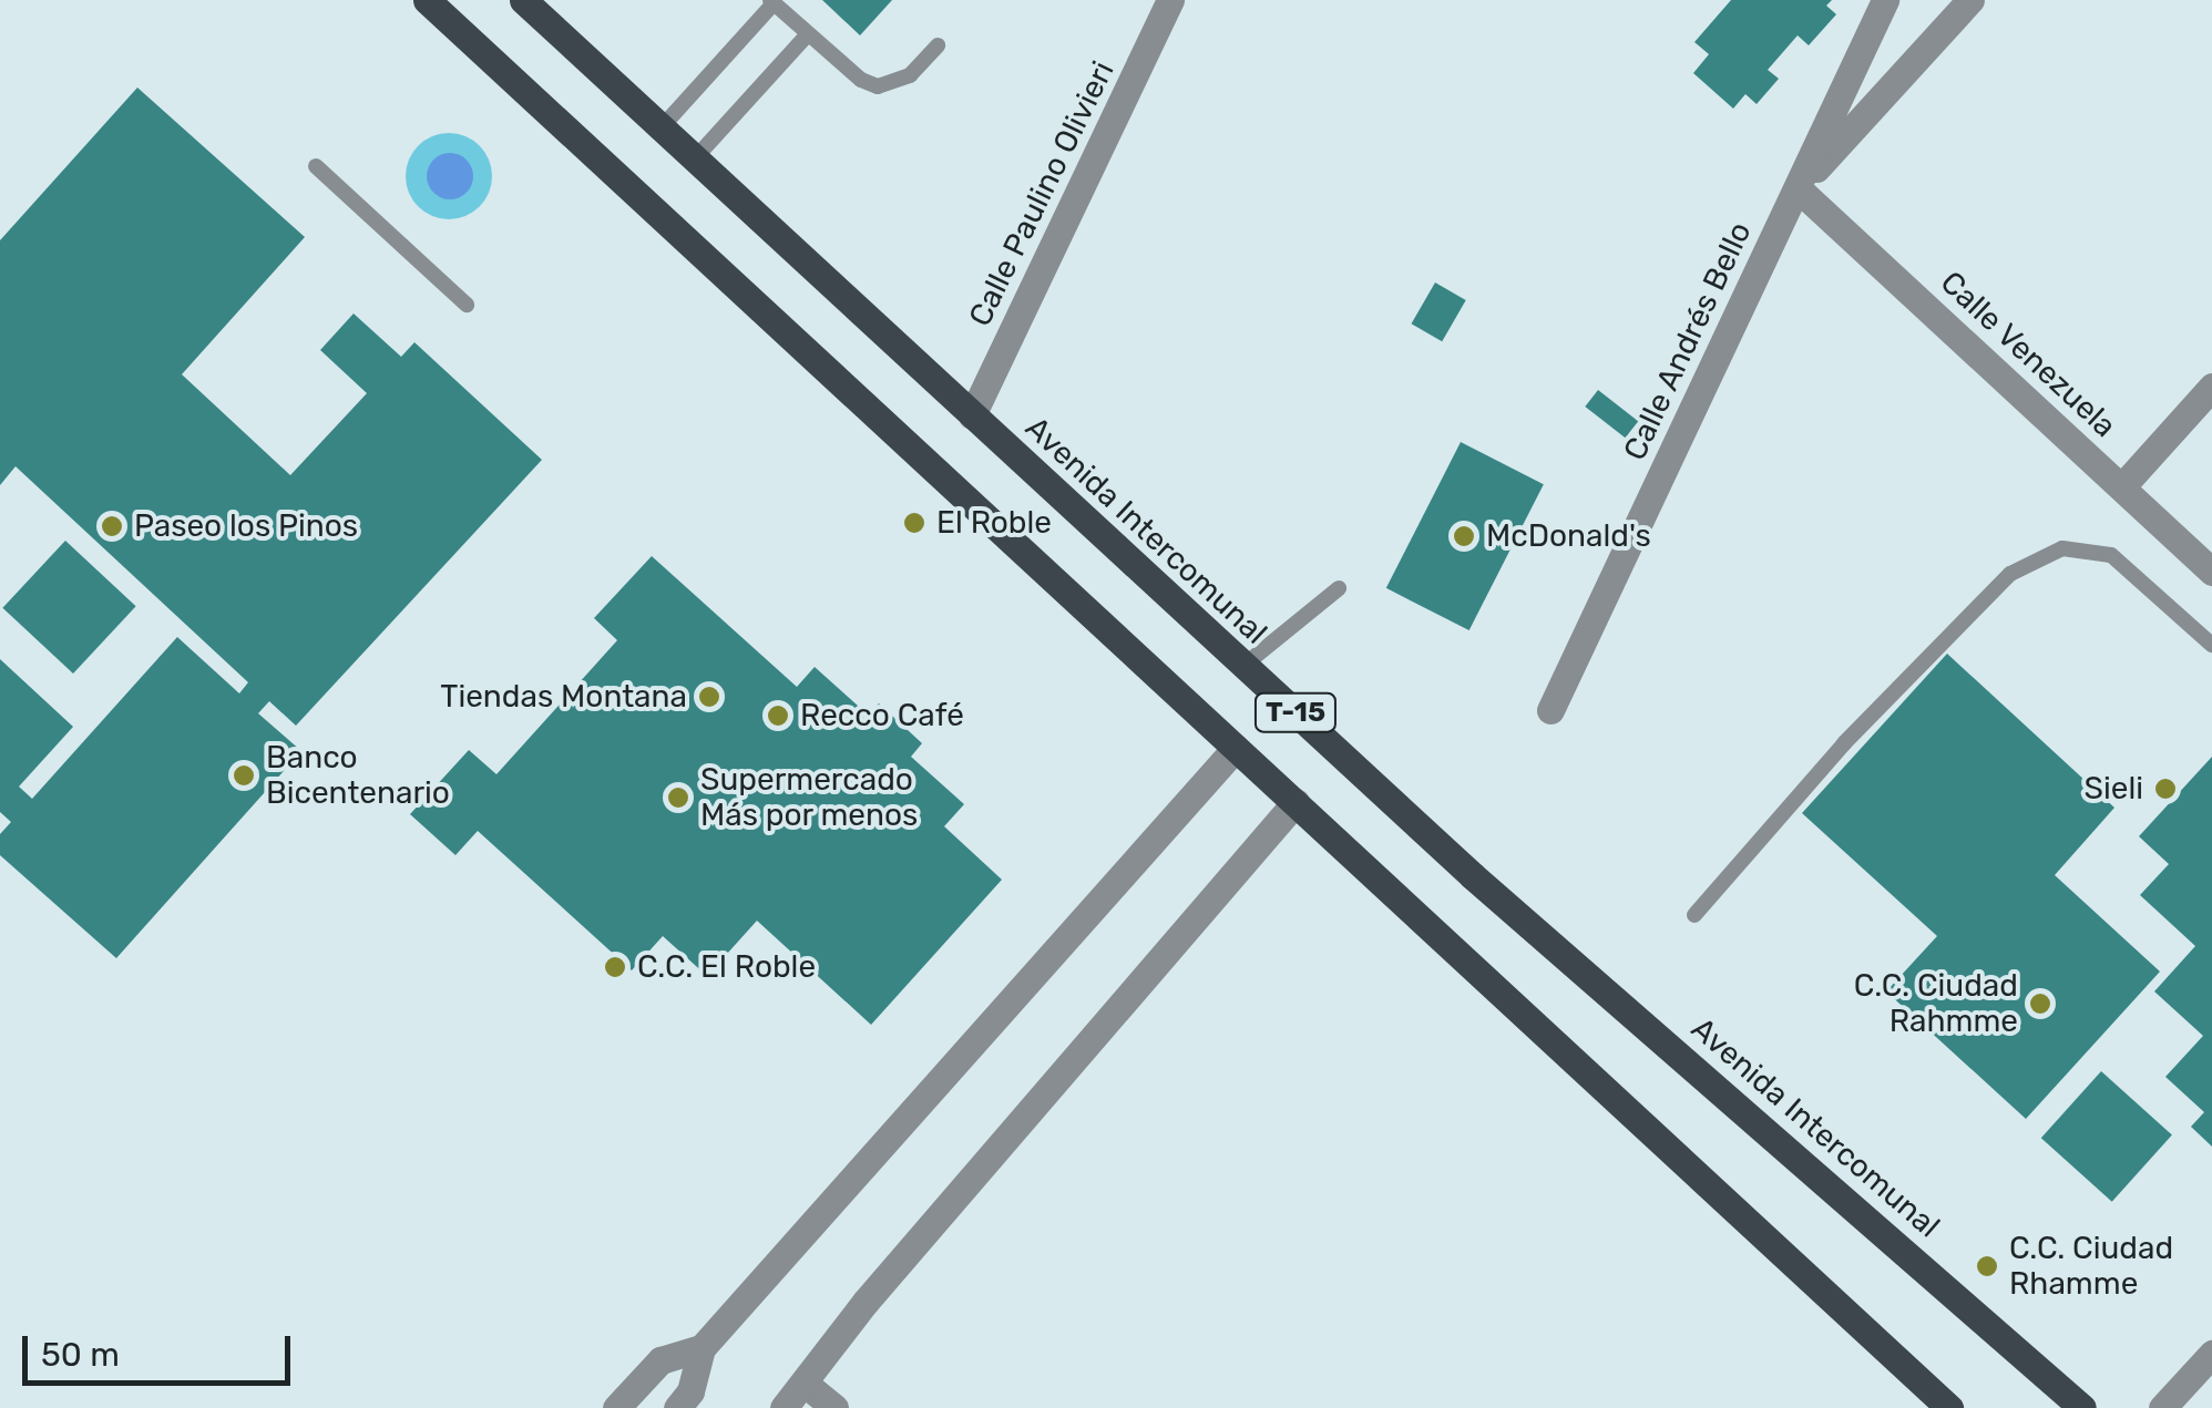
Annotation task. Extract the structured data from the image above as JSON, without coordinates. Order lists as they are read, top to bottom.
{
  "streets": {
    "main road": ["Avenida Intercomunal", "T-15"],
    "street": ["Calle Paulino Olivieri", "Calle Andrés Bello", "Calle Venezuela"]
  },
  "crossings": [
    ["Calle Paulino Olivieri", "Avenida Intercomunal"],
    ["Calle Andrés Bello", "Calle Venezuela"]
  ],
  "places": [
    "El Roble",
    "Paseo los Pinos",
    "McDonald's",
    "Tiendas Montana",
    "Recco Café",
    "Banco Bicentenario",
    "Sieli",
    "Supermercado Más por menos",
    "C.C. El Roble",
    "C.C. Ciudad Rahmme",
    "C.C. Ciudad Rhamme"
  ],
  "scale_bar": "50 m"
}
